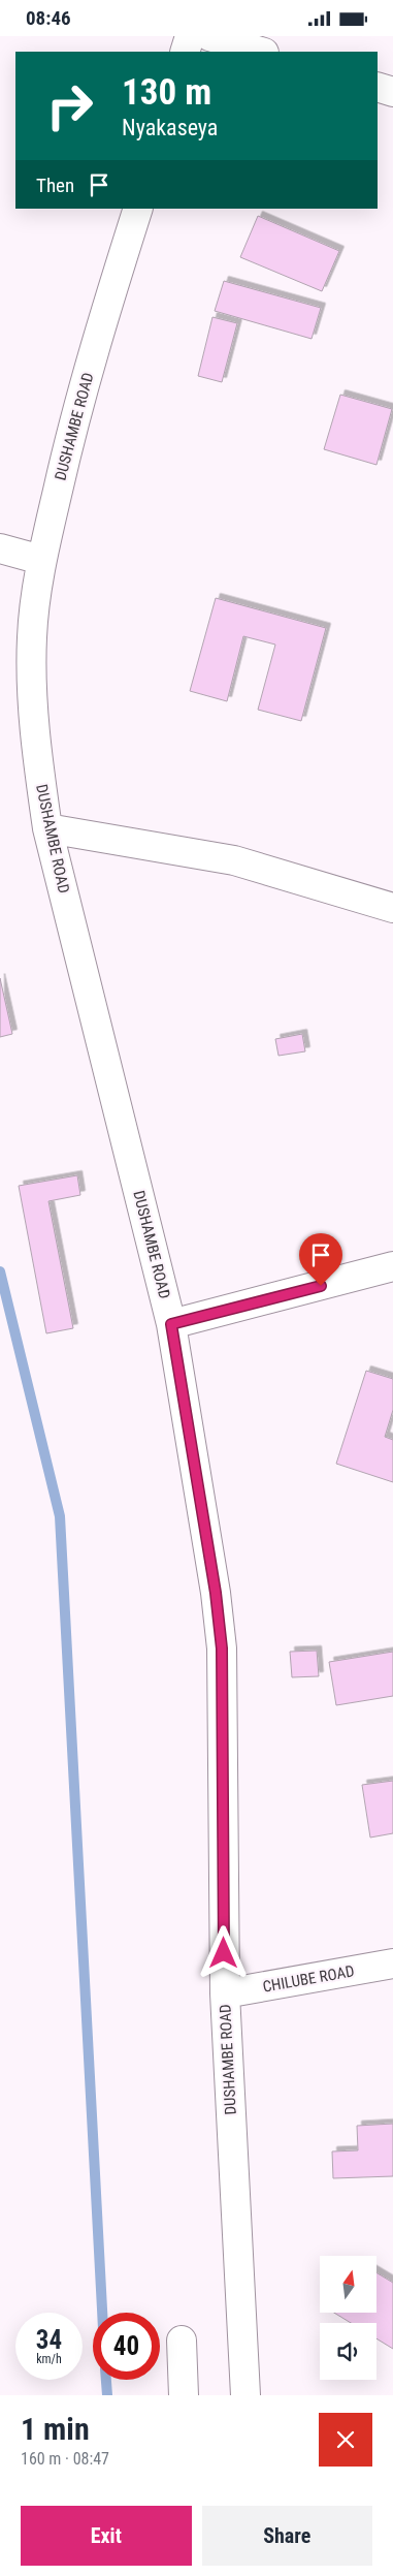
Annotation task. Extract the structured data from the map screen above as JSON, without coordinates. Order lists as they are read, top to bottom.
{
  "streets": {
    "street": ["DUSHAMBE ROAD", "CHILUBE ROAD"]
  },
  "crossings": [
    ["DUSHAMBE ROAD", "CHILUBE ROAD"]
  ],
  "north": "top",
  "page": {
    "status": "08:46",
    "turn": ["130 m", "Nyakaseya"],
    "then": "Then",
    "speed": "34 km/h",
    "limit": "40",
    "heading": ["1 min", "160 m · 08:47"],
    "buttons": ["Exit", "Share"]
  }
}
